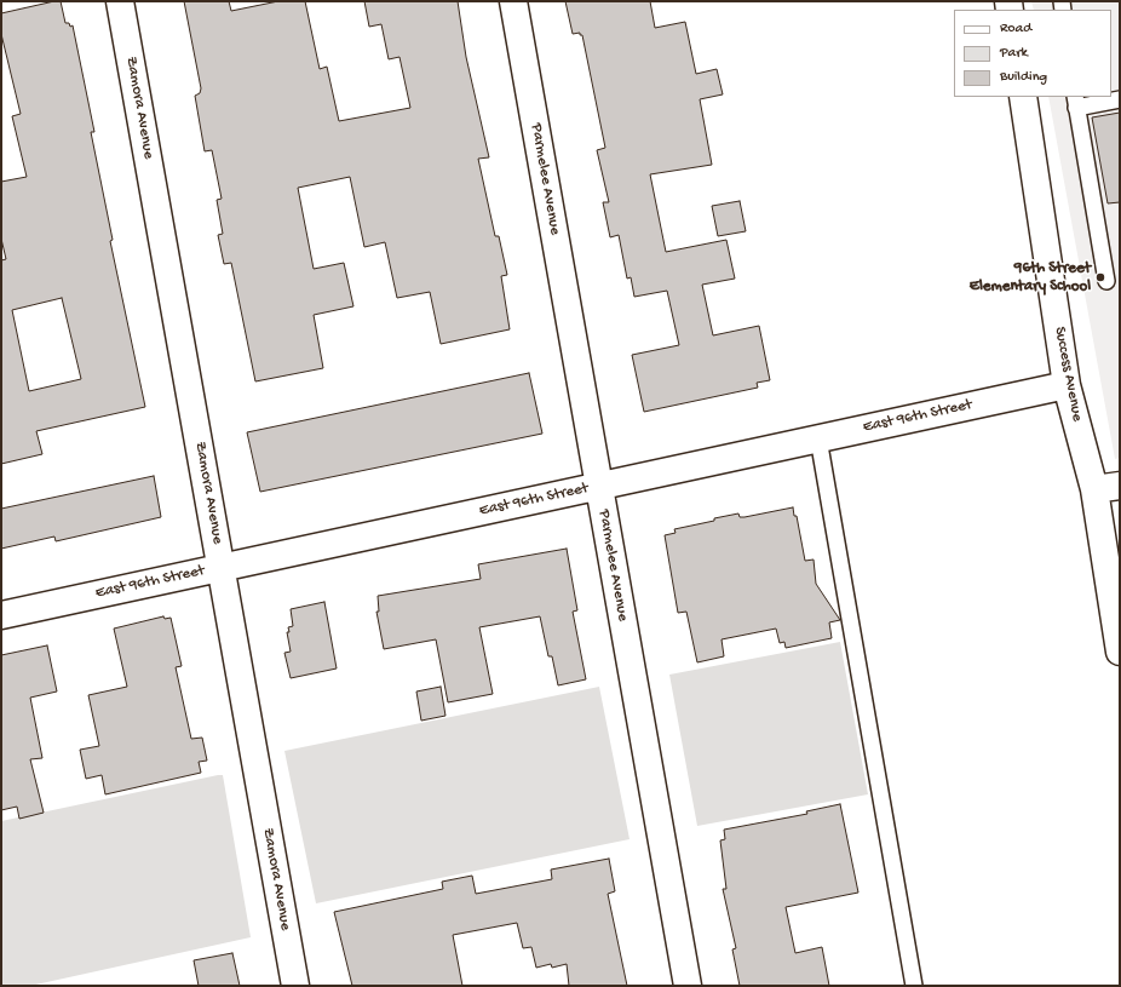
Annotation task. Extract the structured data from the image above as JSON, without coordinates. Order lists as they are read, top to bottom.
{
  "streets": {
    "street": [
      "Zamora Avenue",
      "Parmelee Avenue",
      "Success Avenue",
      "East 96th Street"
    ]
  },
  "crossings": [
    ["Zamora Avenue", "East 96th Street"],
    ["Parmelee Avenue", "East 96th Street"],
    ["Success Avenue", "East 96th Street"]
  ],
  "places": ["96th Street Elementary School"],
  "legend": ["Road", "Park", "Building"]
}
